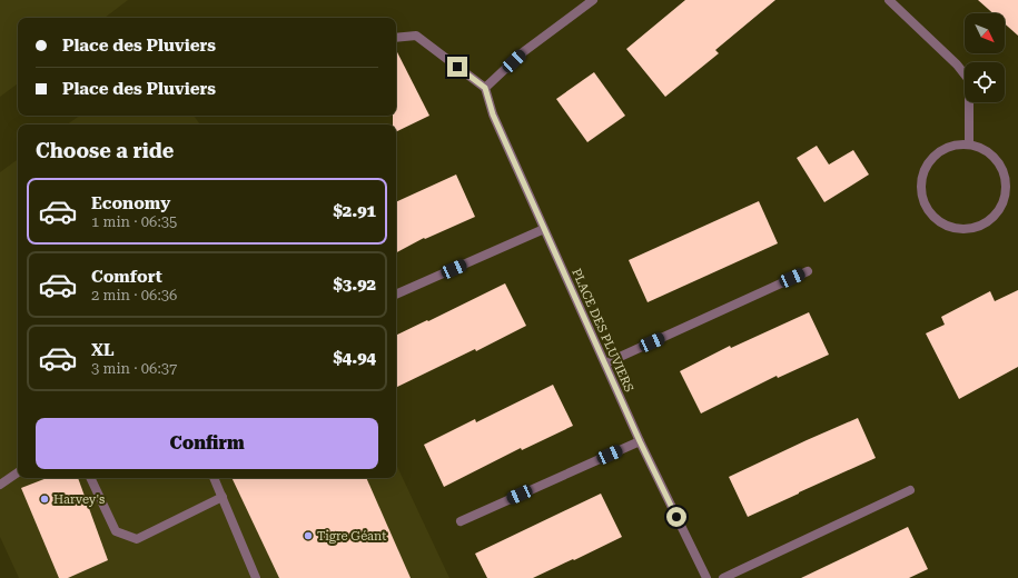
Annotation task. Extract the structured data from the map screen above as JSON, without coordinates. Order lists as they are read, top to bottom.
{
  "streets": {
    "street": ["PLACE DES PLUVIERS"]
  },
  "places": ["Harvey's", "Tigre Géant"],
  "north": "bottom right",
  "page": {
    "banner": ["Place des Pluviers", "Place des Pluviers"],
    "heading": "Choose a ride",
    "list": [
      {
        "name": "Economy",
        "note": "1 min · 06:35",
        "value": "$2.91"
      },
      {
        "name": "Comfort",
        "note": "2 min · 06:36",
        "value": "$3.92"
      },
      {
        "name": "XL",
        "note": "3 min · 06:37",
        "value": "$4.94"
      }
    ],
    "buttons": "Confirm"
  }
}
